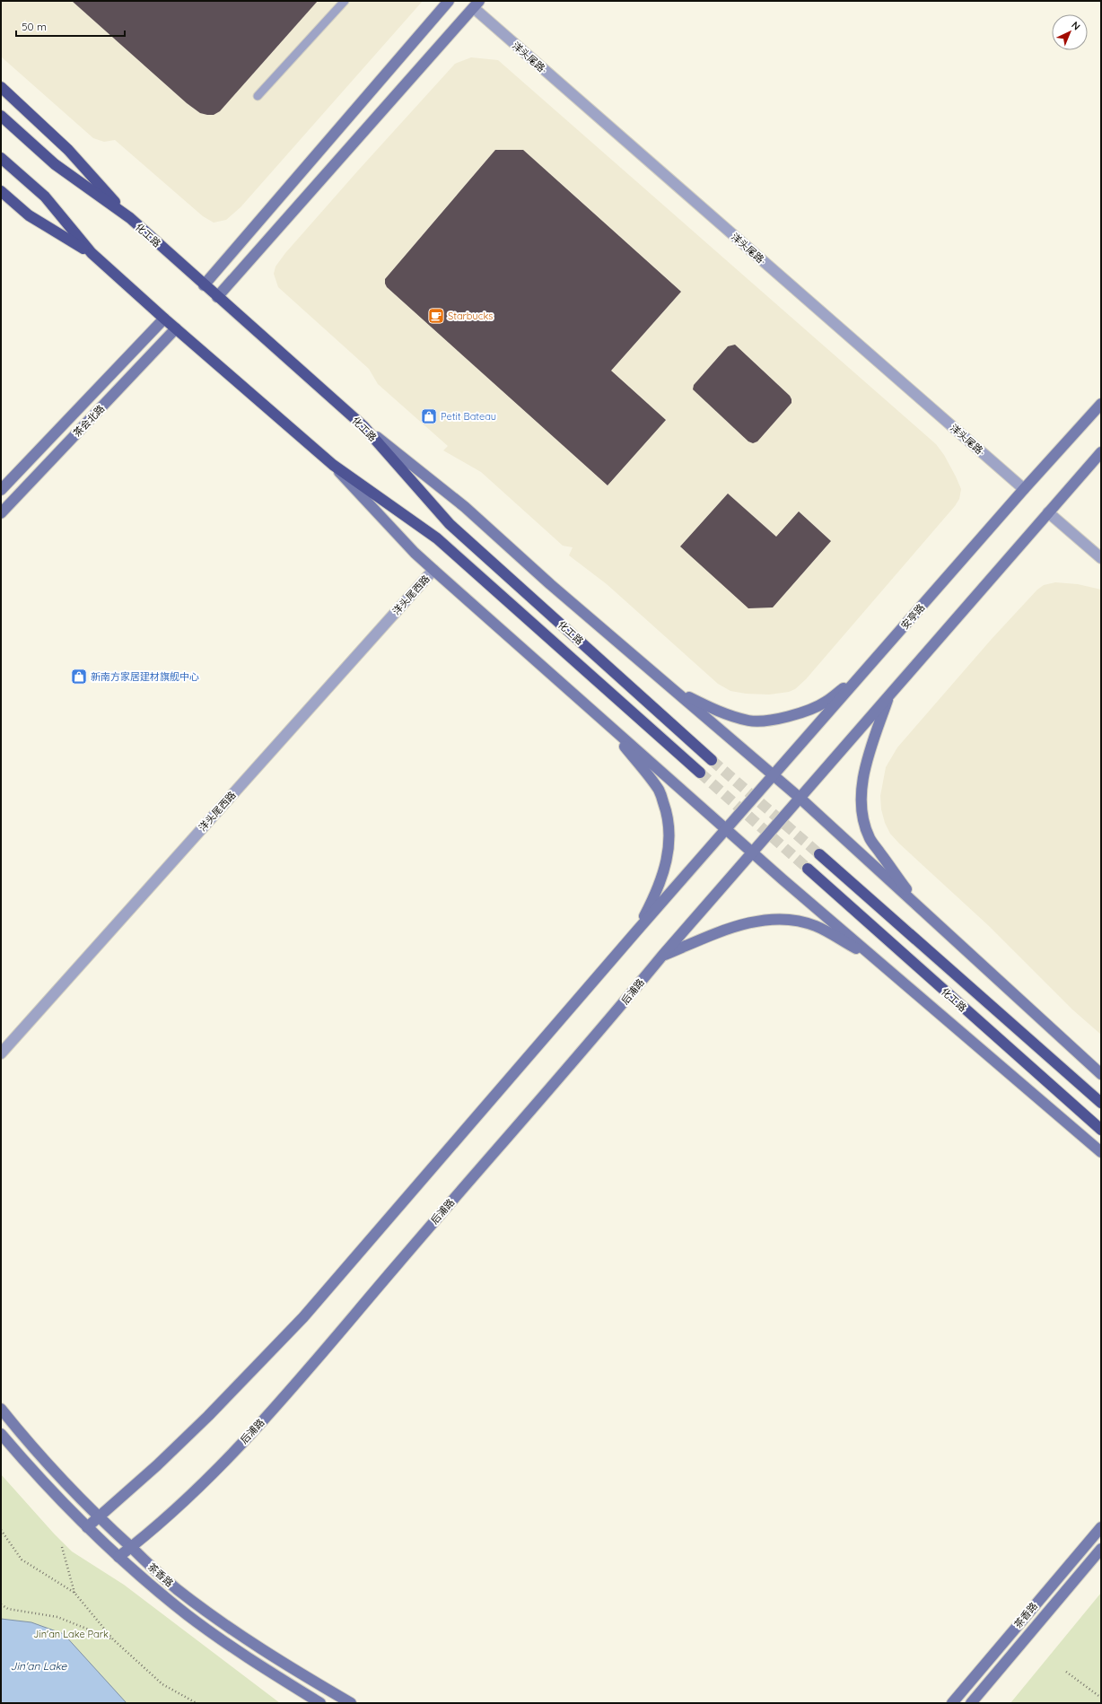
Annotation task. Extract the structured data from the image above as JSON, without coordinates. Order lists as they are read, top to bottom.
{
  "streets": {
    "highway": ["化工路"],
    "main road": [
      "茶会北路",
      "安亭路",
      "后浦路",
      "茶香路"
    ],
    "street": ["洋头尾路·", "洋头尾西路"]
  },
  "crossings": [
    ["洋头尾路·", "安亭路"],
    ["化工路", "茶会北路"],
    ["后浦路", "茶香路"]
  ],
  "water": ["Jin'an Lake"],
  "parks": ["Jin'an Lake Park"],
  "places": {
    "cafe": ["Starbucks"],
    "shop": ["Petit Bateau", "新南方家居建材旗舰中心"]
  },
  "scale_bar": "50 m",
  "north": "top right"
}
